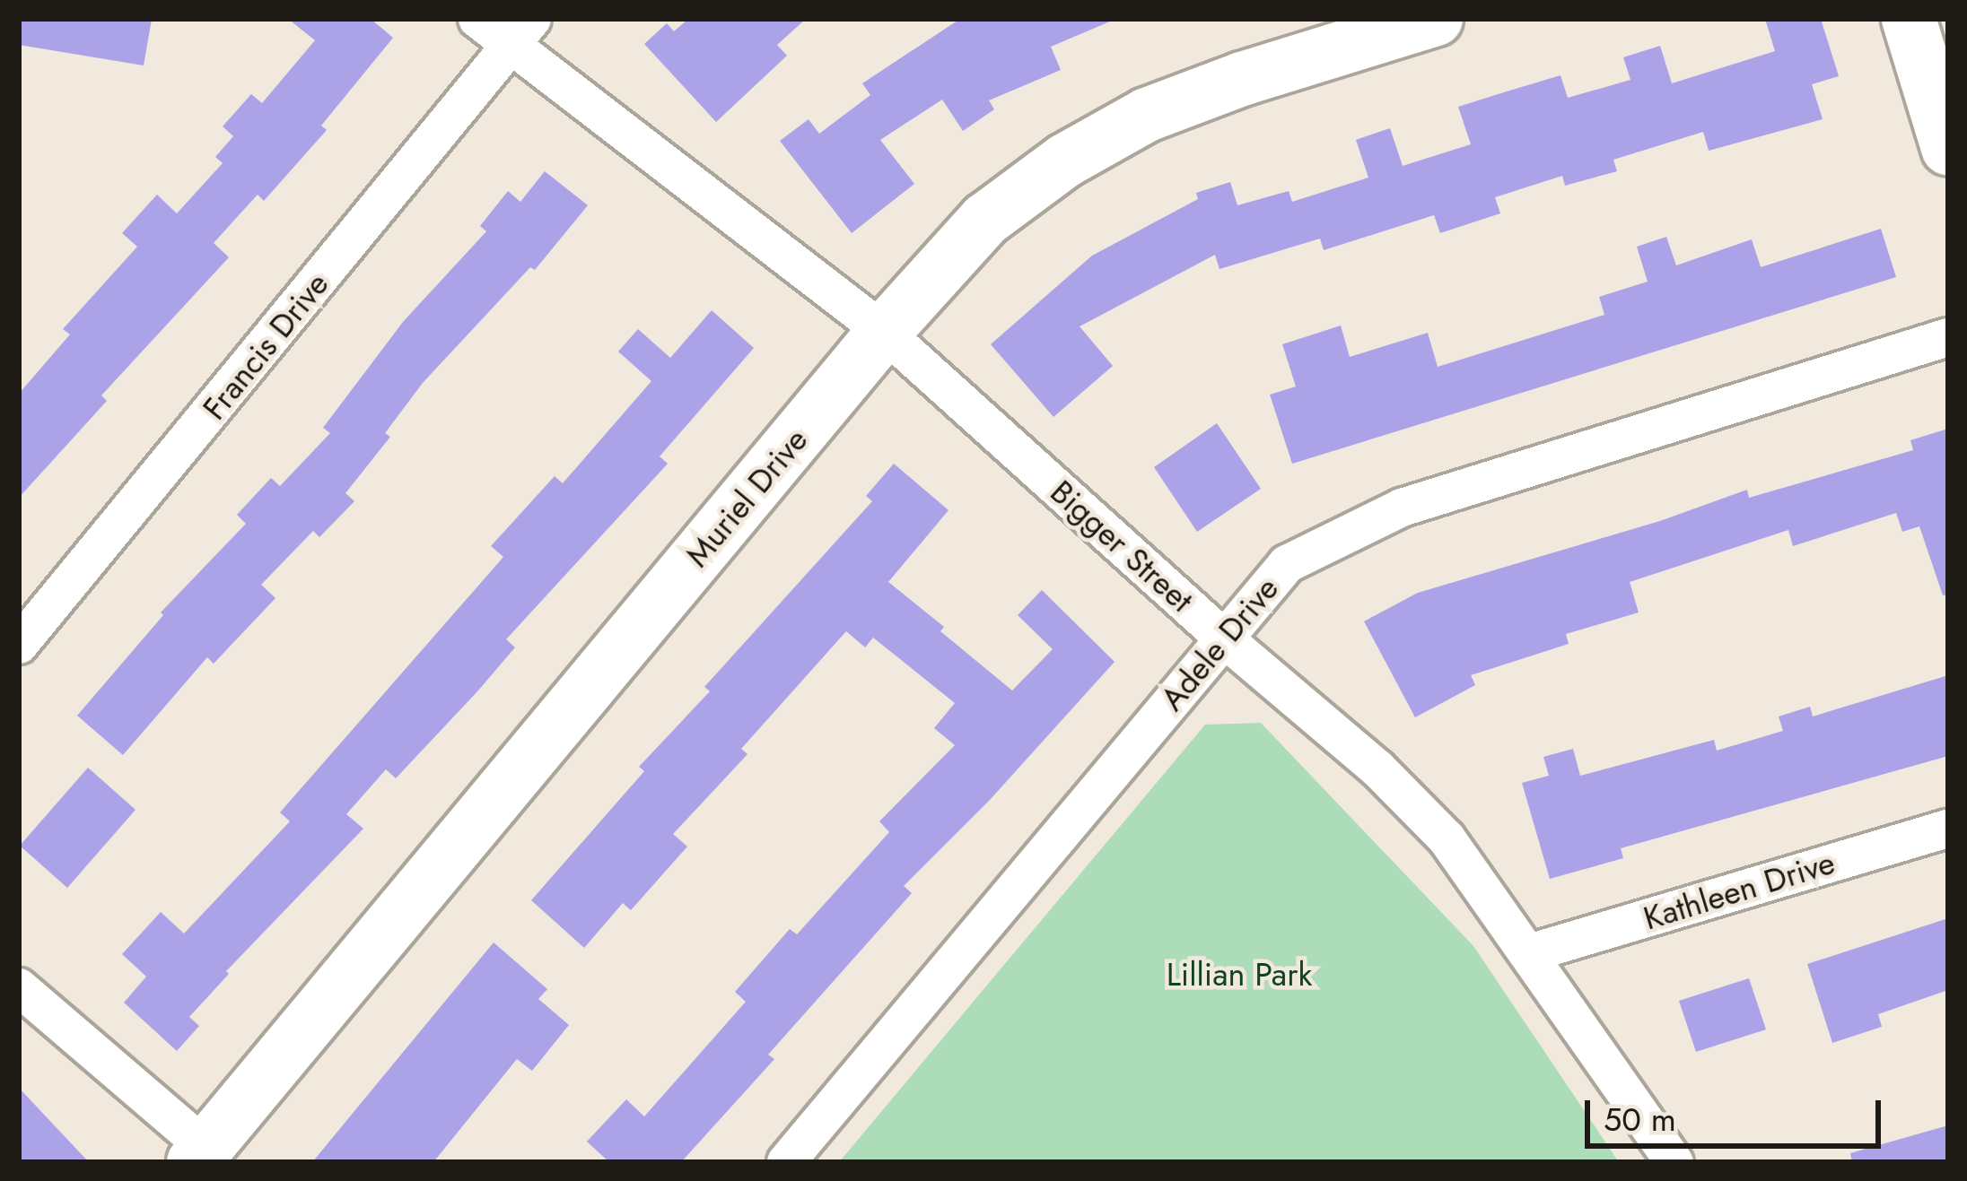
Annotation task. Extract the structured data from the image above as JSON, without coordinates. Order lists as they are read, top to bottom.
{
  "streets": {
    "street": [
      "Francis Drive",
      "Muriel Drive",
      "Bigger Street",
      "Adele Drive",
      "Kathleen Drive"
    ]
  },
  "crossings": [
    ["Francis Drive", "Bigger Street"],
    ["Muriel Drive", "Bigger Street"],
    ["Bigger Street", "Adele Drive"],
    ["Bigger Street", "Kathleen Drive"]
  ],
  "parks": ["Lillian Park"],
  "scale_bar": "50 m"
}
